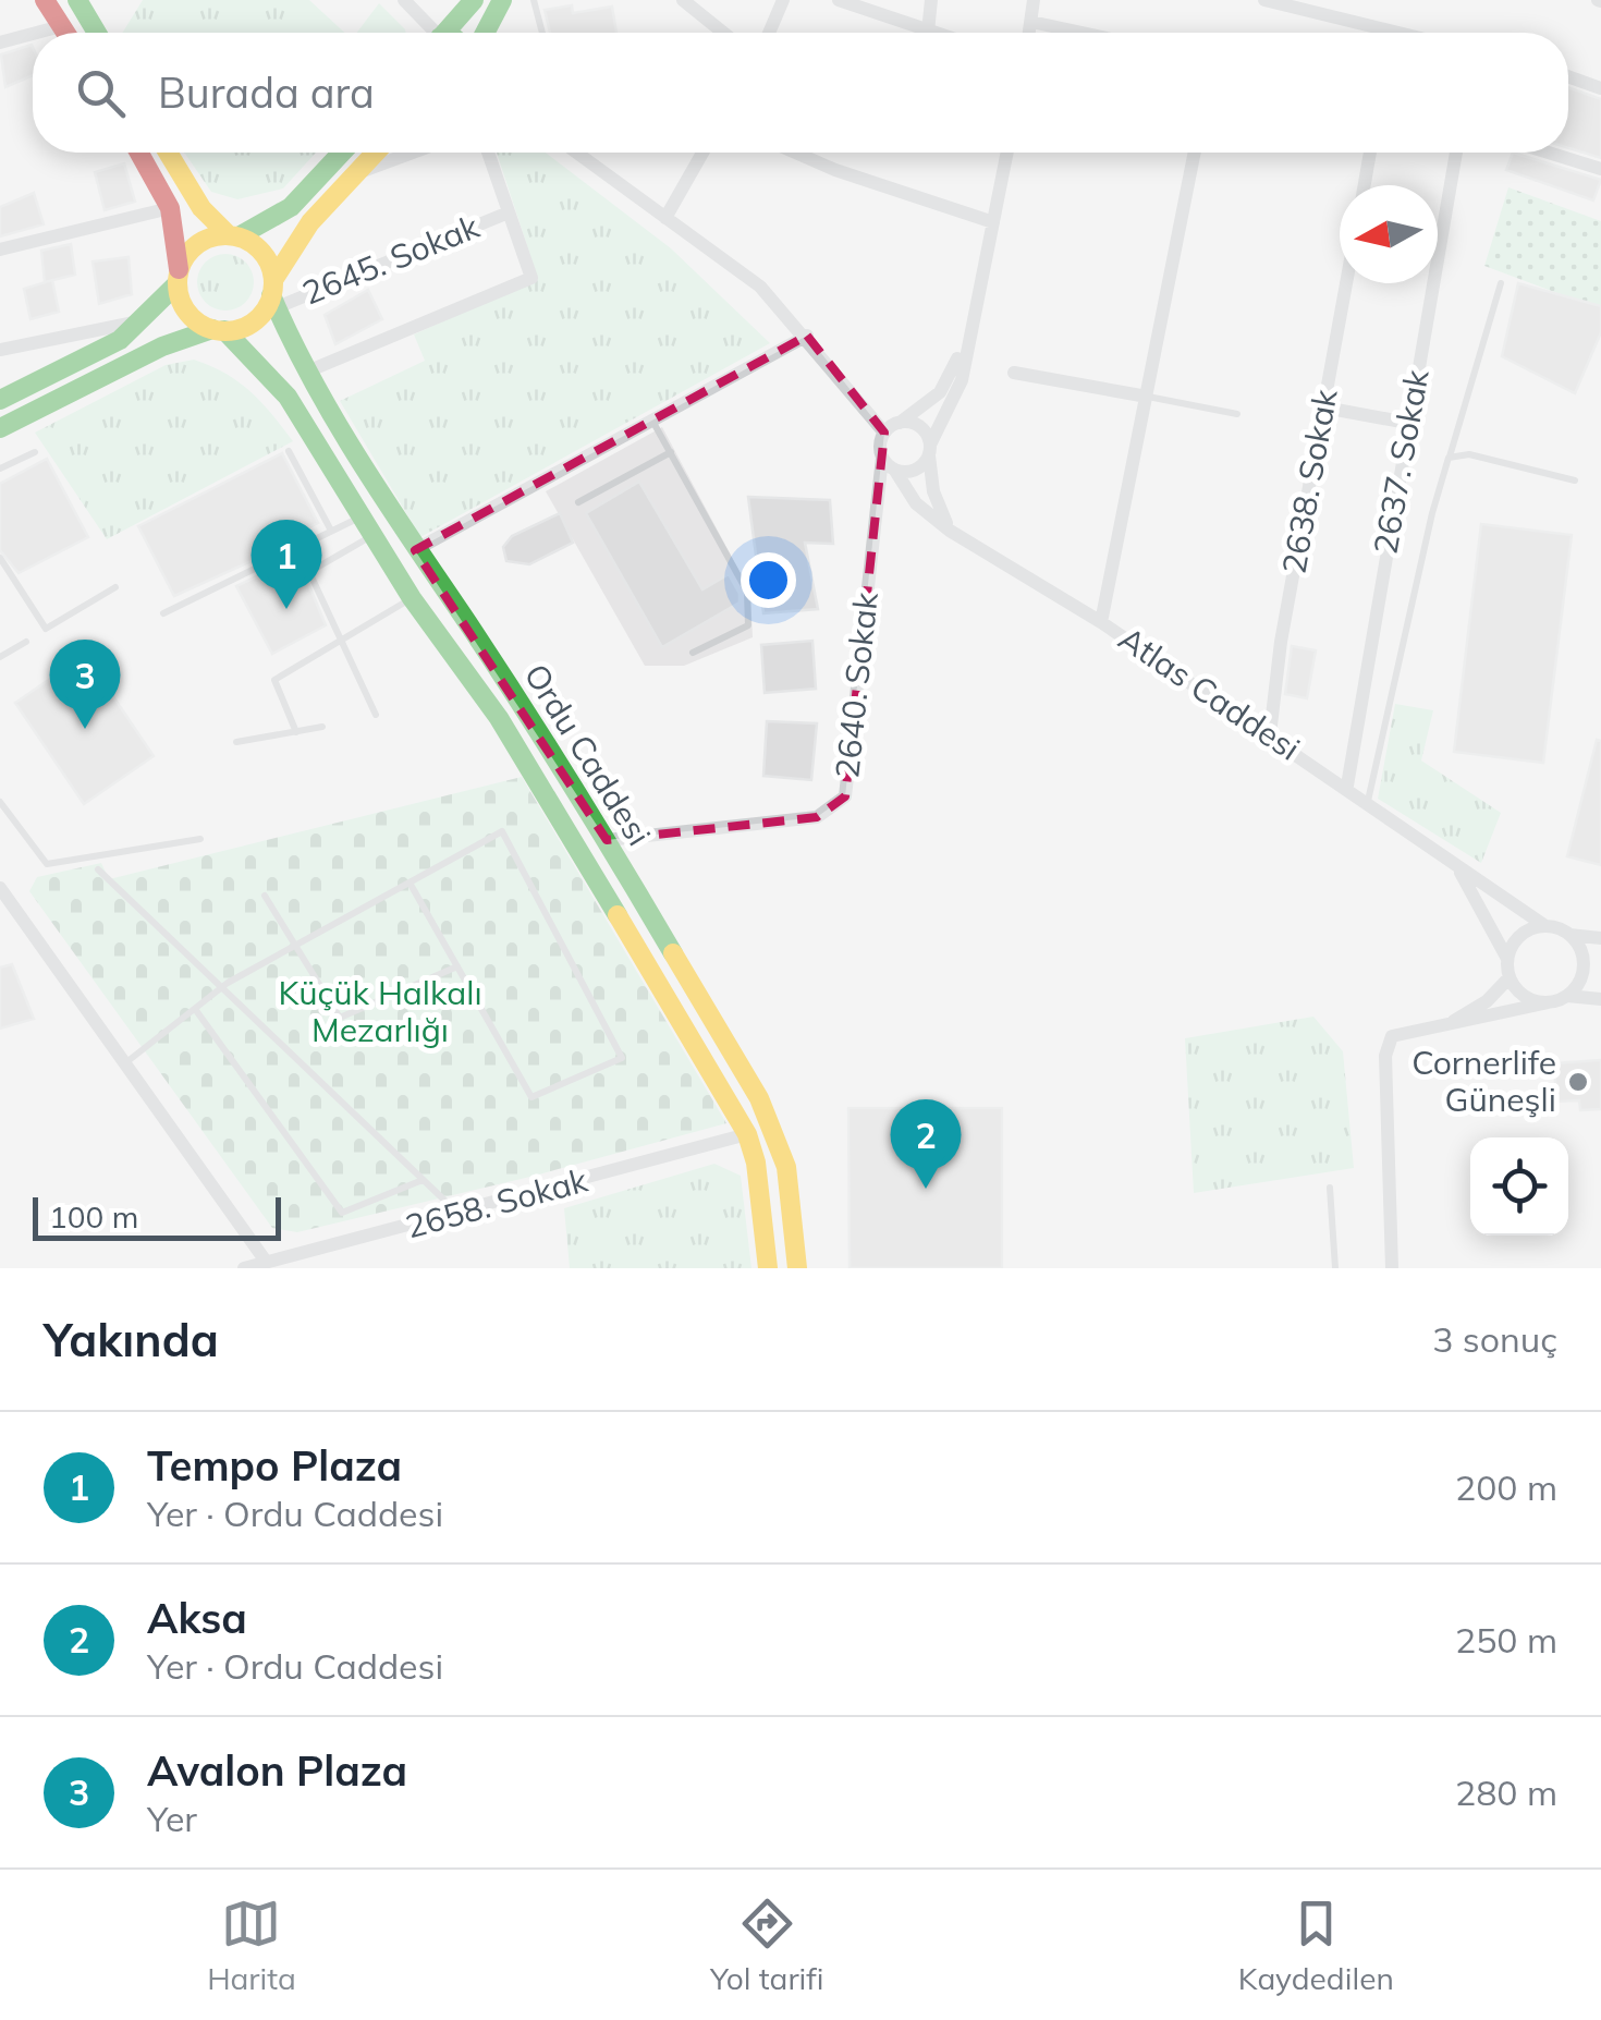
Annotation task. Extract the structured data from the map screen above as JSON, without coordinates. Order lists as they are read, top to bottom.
{
  "streets": {
    "main road": ["Ordu Caddesi"],
    "street": [
      "2645. Sokak",
      "2637. Sokak",
      "2638. Sokak",
      "2640. Sokak",
      "Atlas Caddesi",
      "2658. Sokak"
    ]
  },
  "crossings": [
    ["2645. Sokak", "Ordu Caddesi"],
    ["2637. Sokak", "Atlas Caddesi"],
    ["2638. Sokak", "Atlas Caddesi"],
    ["2640. Sokak", "Atlas Caddesi"],
    ["2640. Sokak", "Ordu Caddesi"],
    ["Ordu Caddesi", "2658. Sokak"]
  ],
  "parks": ["Küçük Halkalı Mezarlığı"],
  "places": ["Cornerlife Güneşli"],
  "scale_bar": "100 m",
  "north": "left",
  "page": {
    "search": "Burada ara",
    "pins": ["1", "3", "2"],
    "scale": "100 m",
    "heading": ["Yakında", "3 sonuç"],
    "list": [
      {
        "mark": "1",
        "name": "Tempo Plaza",
        "note": "Yer · Ordu Caddesi",
        "value": "200 m"
      },
      {
        "mark": "2",
        "name": "Aksa",
        "note": "Yer · Ordu Caddesi",
        "value": "250 m"
      },
      {
        "mark": "3",
        "name": "Avalon Plaza",
        "note": "Yer",
        "value": "280 m"
      }
    ],
    "nav": ["Harita", "Yol tarifi", "Kaydedilen"]
  }
}
